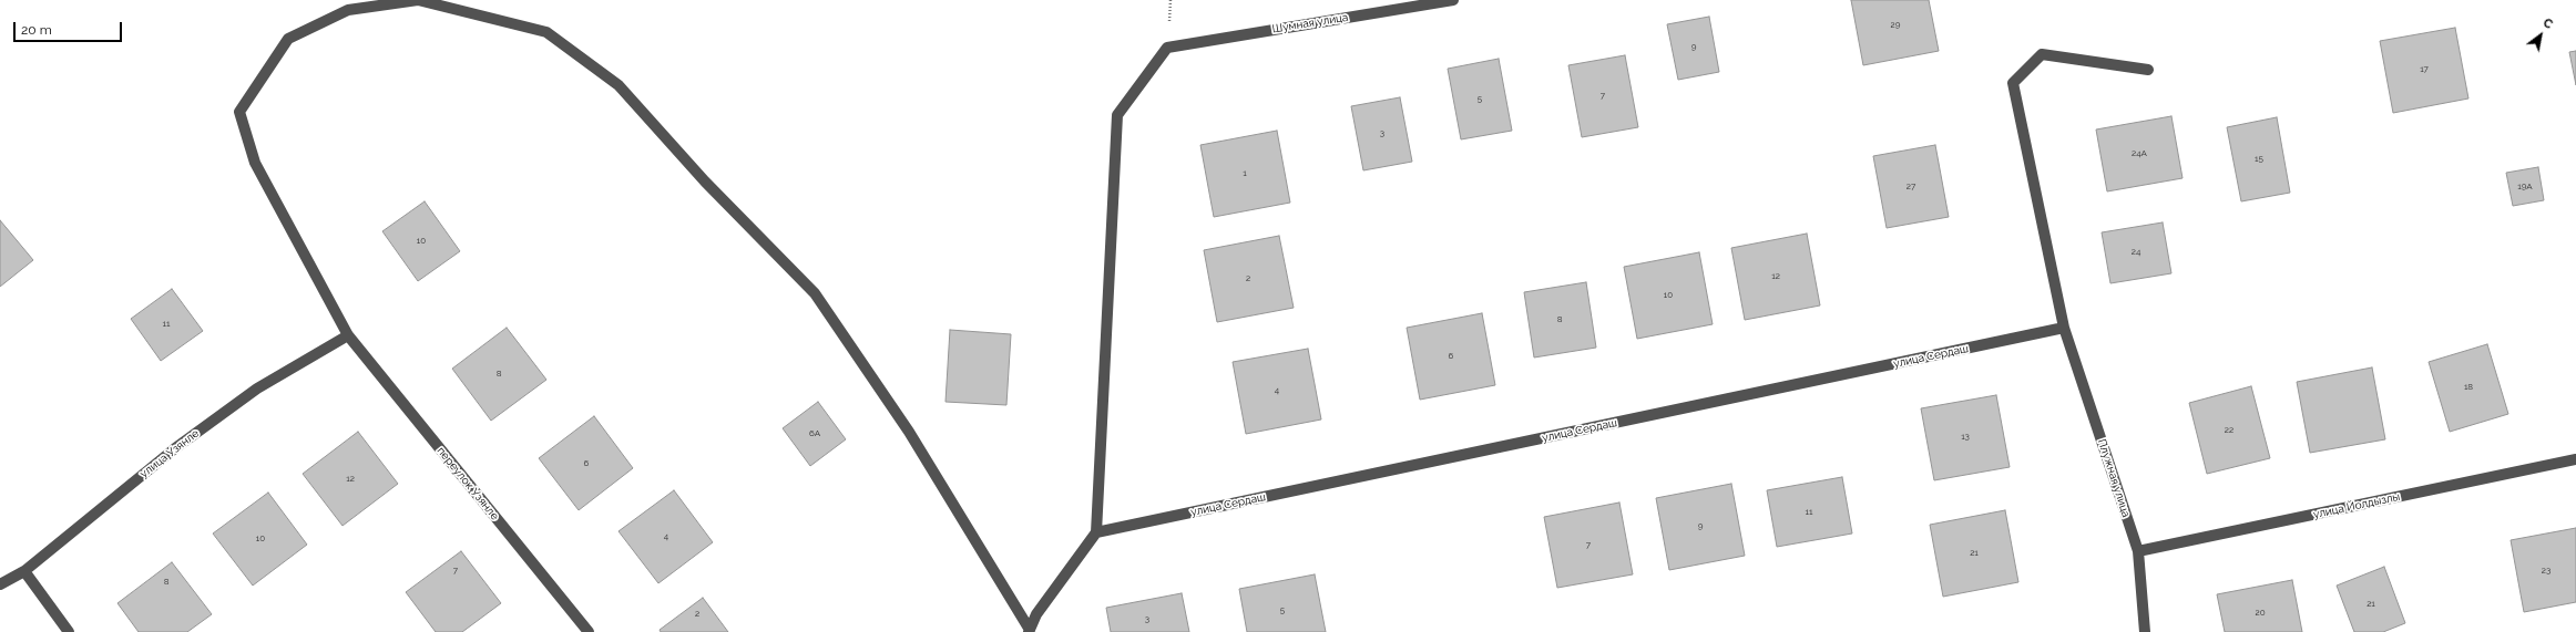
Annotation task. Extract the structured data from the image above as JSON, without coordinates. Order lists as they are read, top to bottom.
{
  "streets": {
    "street": [
      "Шумная улица",
      "улица Сердаш",
      "улица Узянле",
      "Плужная улица",
      "переулок Узянле",
      "улица Йолдызлы"
    ]
  },
  "crossings": [
    ["Шумная улица", "улица Сердаш"],
    ["улица Сердаш", "Плужная улица"],
    ["улица Узянле", "переулок Узянле"],
    ["Плужная улица", "улица Йолдызлы"]
  ],
  "house_numbers": [
    "29",
    "9",
    "17",
    "7",
    "5",
    "3",
    "24А",
    "15",
    "1",
    "27",
    "19А",
    "10",
    "24",
    "12",
    "2",
    "10",
    "8",
    "11",
    "6",
    "8",
    "18",
    "4",
    "22",
    "6А",
    "13",
    "6",
    "12",
    "11",
    "9",
    "4",
    "10",
    "7",
    "21",
    "7",
    "23",
    "8",
    "21",
    "5",
    "20",
    "2",
    "3"
  ],
  "scale_bar": "20 m",
  "north": "top right"
}
